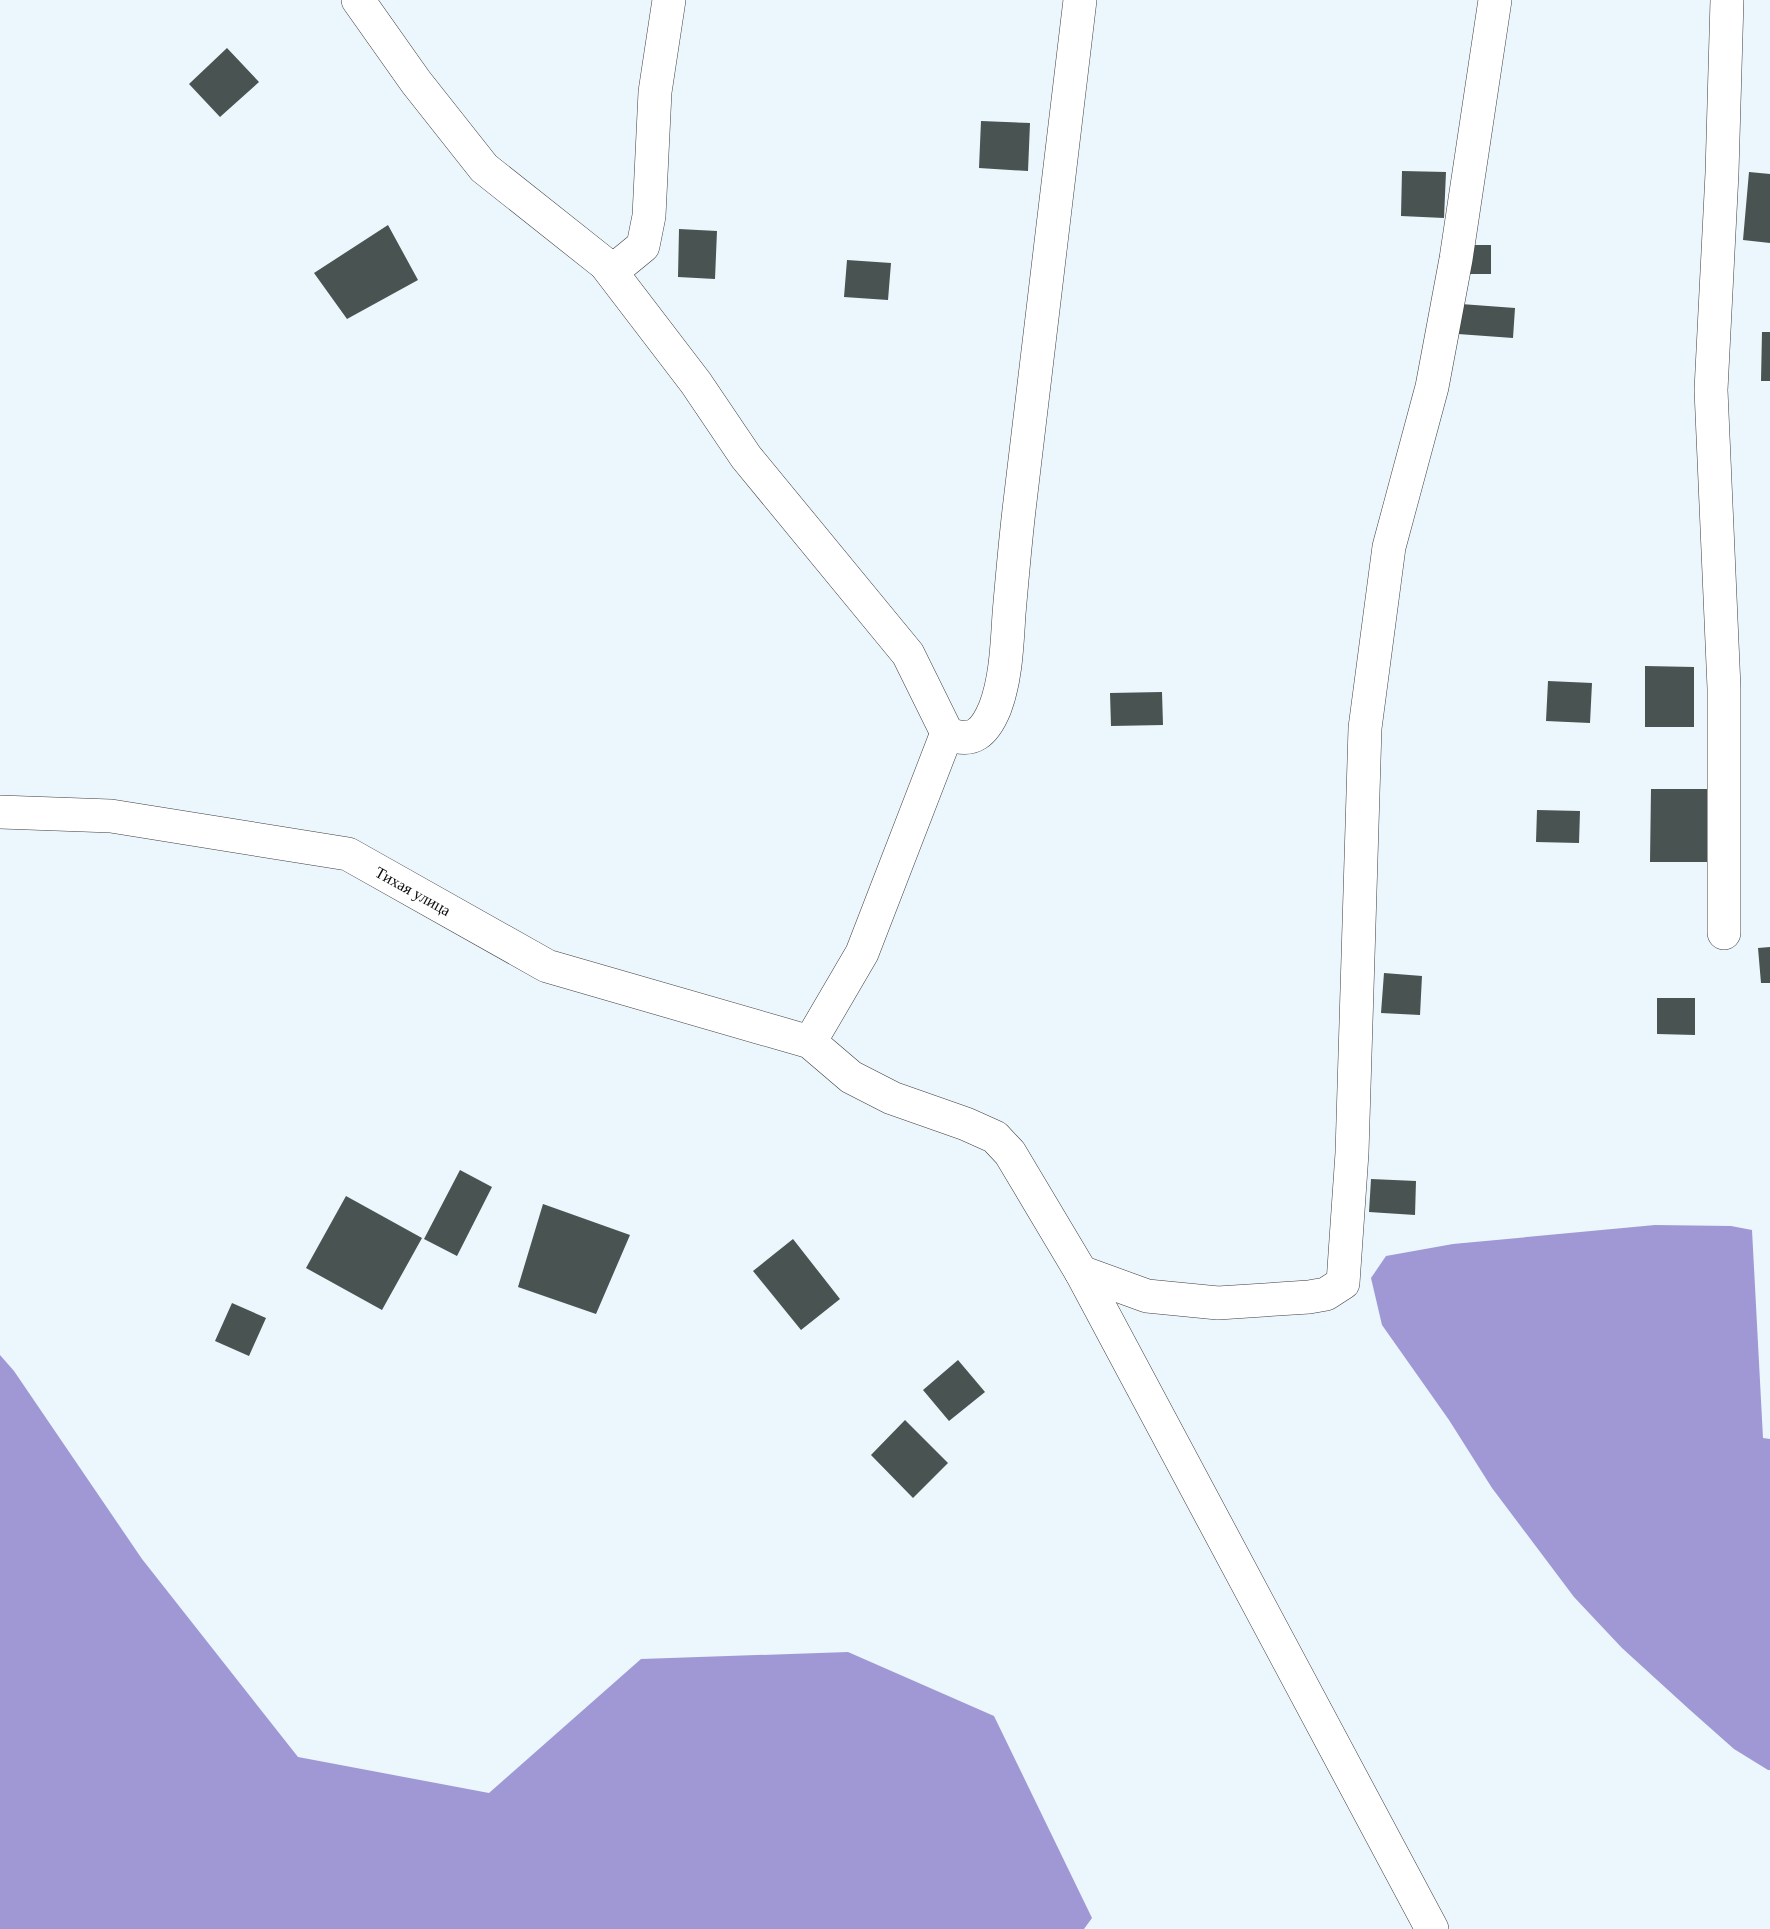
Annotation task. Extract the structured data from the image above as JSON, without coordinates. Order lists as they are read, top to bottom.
{
  "streets": {
    "street": ["Тихая улица"]
  }
}
